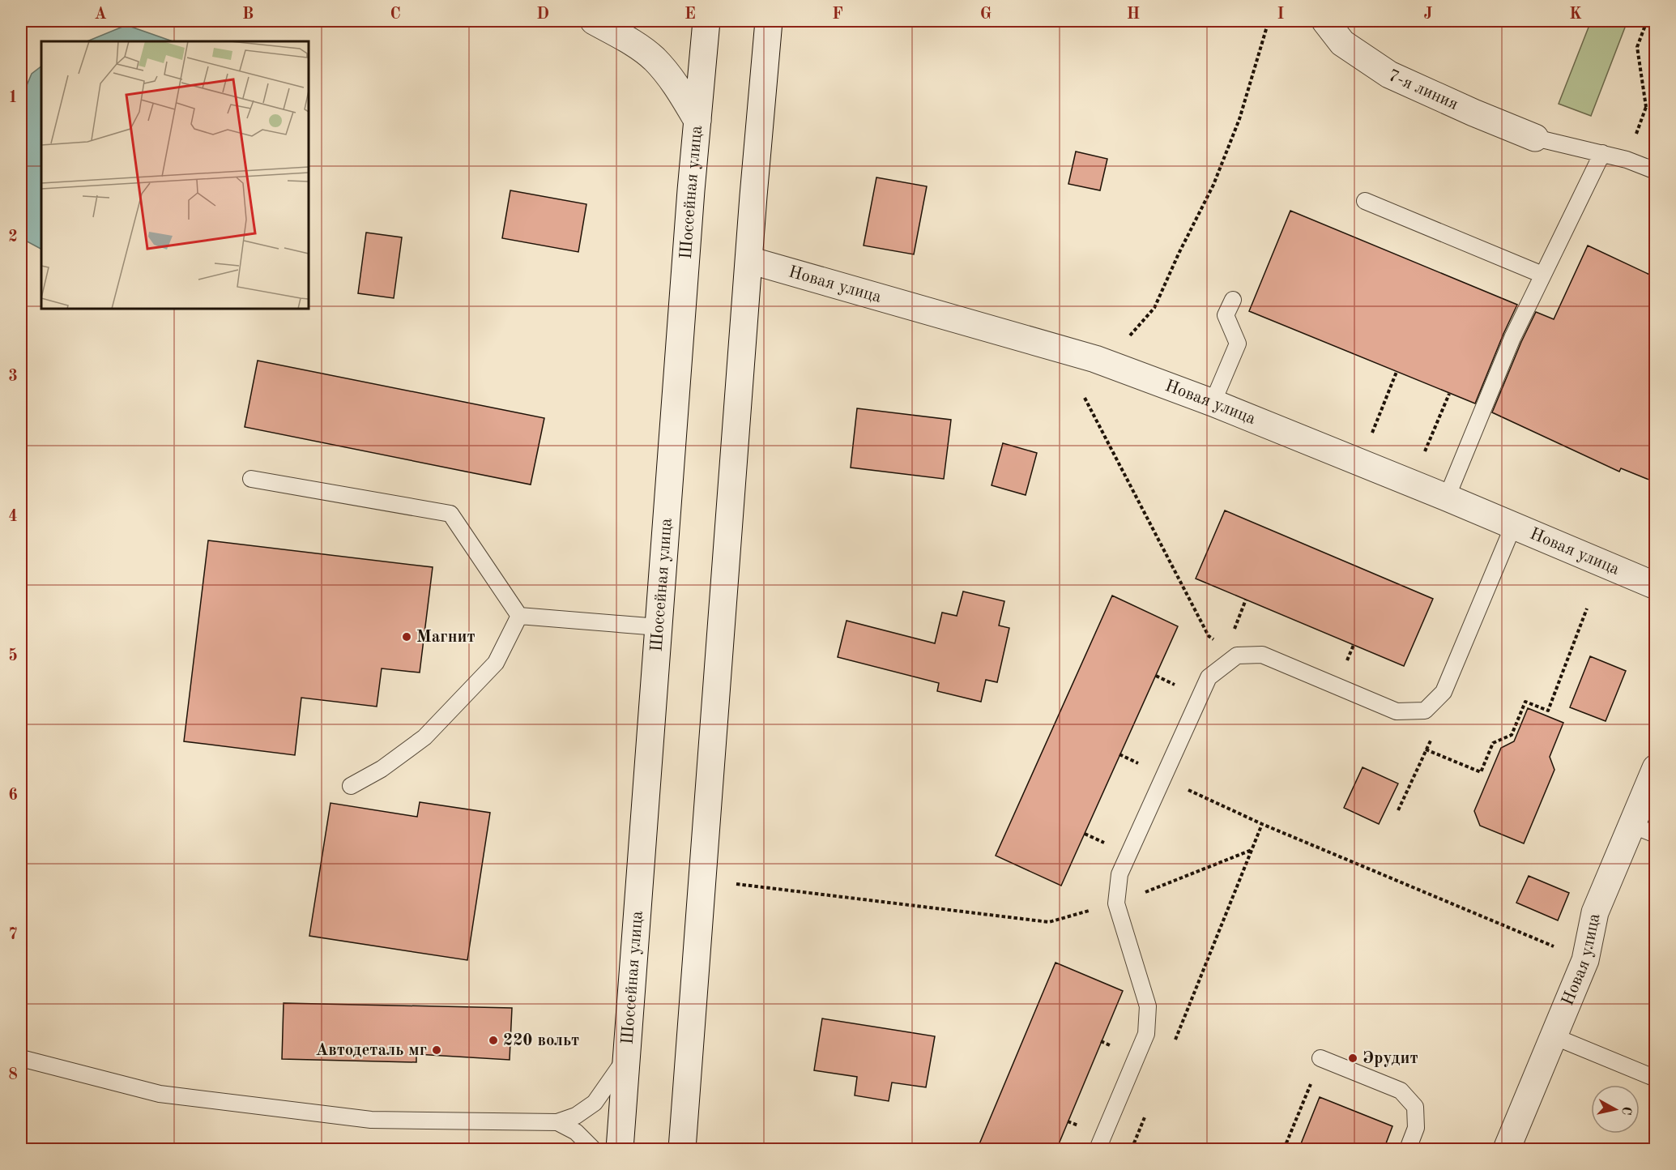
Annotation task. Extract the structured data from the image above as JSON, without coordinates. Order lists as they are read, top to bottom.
{
  "streets": {
    "main road": ["7-я линия", "Шоссейная улица", "Новая улица"]
  },
  "places": [
    "Магнит",
    "220 вольт",
    "Автодеталь мг",
    "Эрудит"
  ],
  "north": "right",
  "grid": {
    "columns": [
      "A",
      "B",
      "C",
      "D",
      "E",
      "F",
      "G",
      "H",
      "I",
      "J",
      "K"
    ],
    "rows": [
      "1",
      "2",
      "3",
      "4",
      "5",
      "6",
      "7",
      "8"
    ]
  }
}
